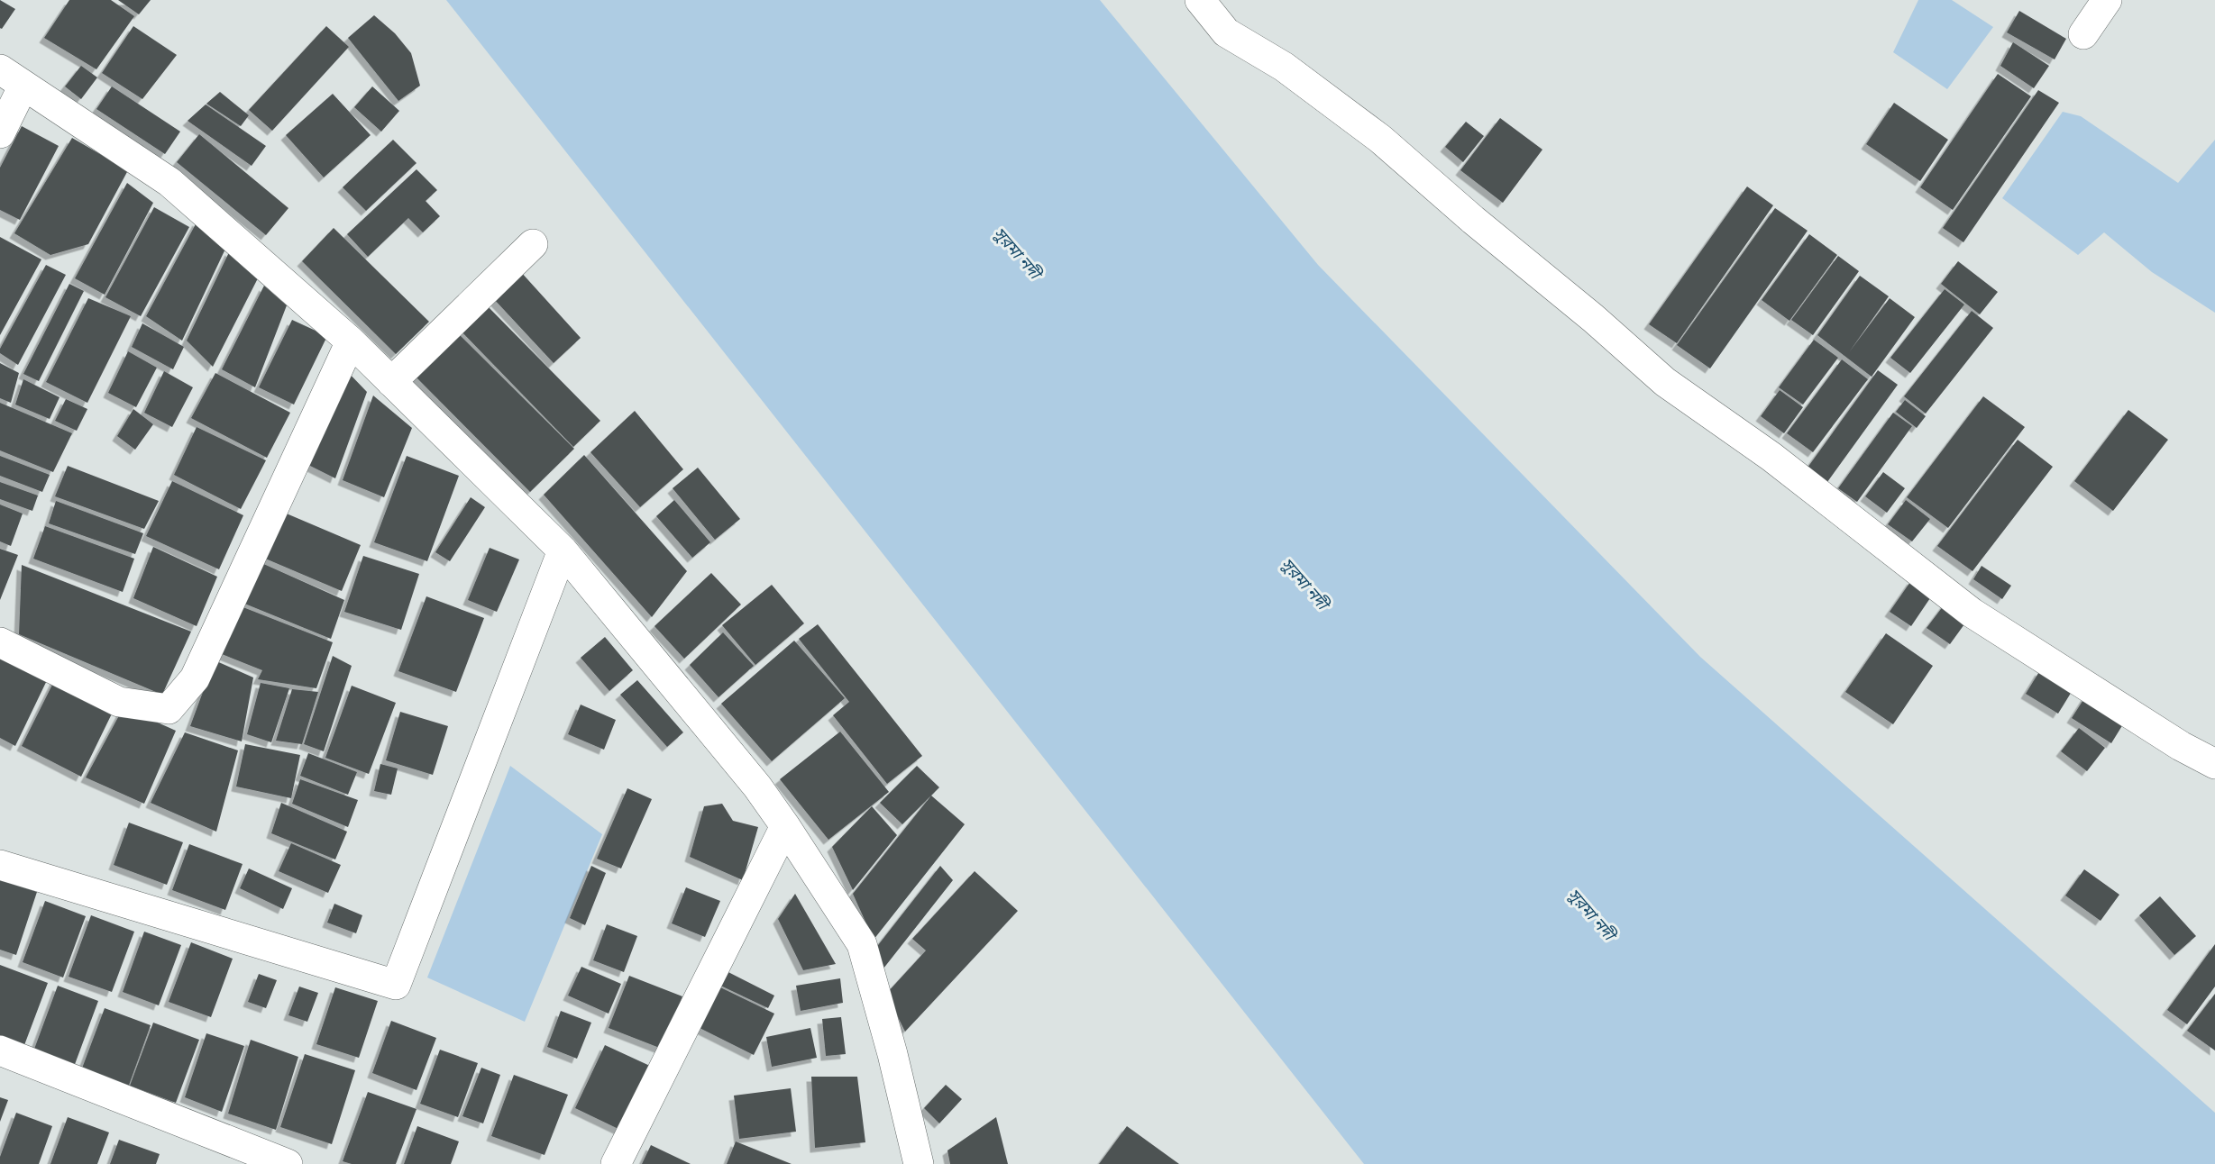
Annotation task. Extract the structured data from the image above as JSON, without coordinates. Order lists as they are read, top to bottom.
{
  "water": ["সুরমা নদী"]
}
